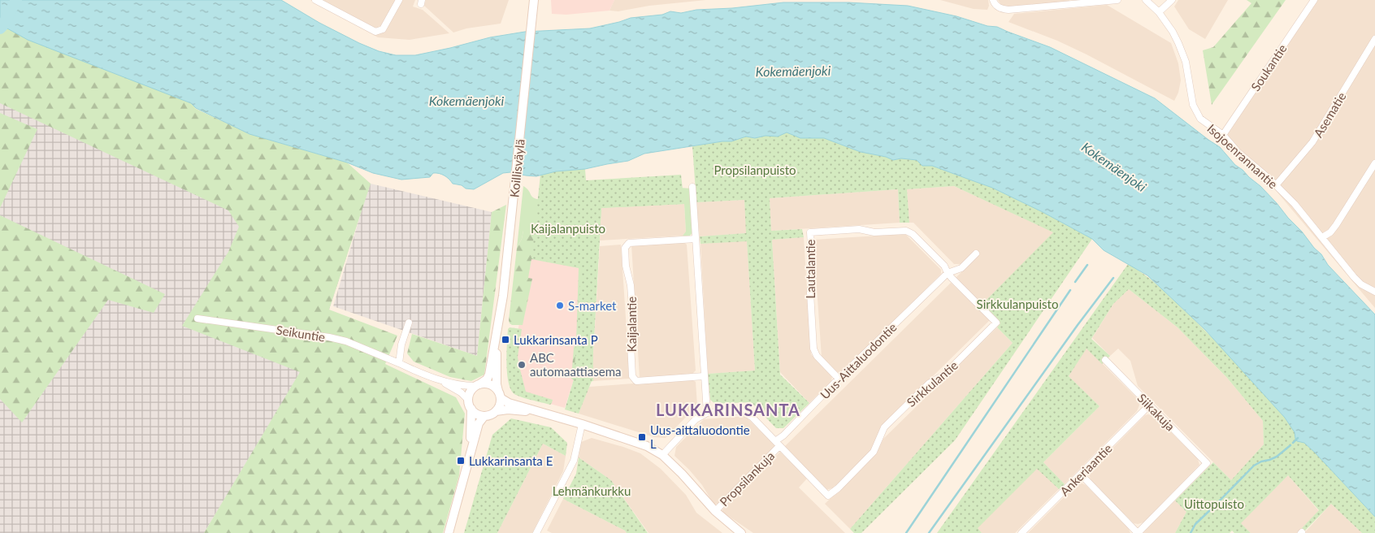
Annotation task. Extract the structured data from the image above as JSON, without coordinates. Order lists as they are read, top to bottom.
{
  "streets": {
    "main road": ["Koillisväylä"],
    "street": [
      "Soukantie",
      "Asematie",
      "Isojoenrannantie",
      "Lautalantie",
      "Kaijalantie",
      "Seikuntie",
      "Uus-Aittaluodontie",
      "Sirkkulantie",
      "Siikakuja",
      "Ankeriaantie",
      "Propsilankuja"
    ]
  },
  "crossings": [
    ["Soukantie", "Isojoenrannantie"],
    ["Asematie", "Isojoenrannantie"],
    ["Koillisväylä", "Seikuntie"],
    ["Lautalantie", "Uus-Aittaluodontie"],
    ["Lautalantie", "Sirkkulantie"],
    ["Uus-Aittaluodontie", "Sirkkulantie"],
    ["Uus-Aittaluodontie", "Propsilankuja"],
    ["Sirkkulantie", "Propsilankuja"],
    ["Siikakuja", "Ankeriaantie"]
  ],
  "districts": ["LUKKARINSANTA"],
  "water": ["Kokemäenjoki"],
  "parks": [
    "Propsilanpuisto",
    "Kaijalanpuisto",
    "Sirkkulanpuisto",
    "Lehmänkurkku",
    "Uittopuisto"
  ],
  "places": {
    "other": ["S-market", "ABC automaattiasema"],
    "transit": ["Lukkarinsanta P", "Uus-aittaluodontie L", "Lukkarinsanta E"]
  }
}
